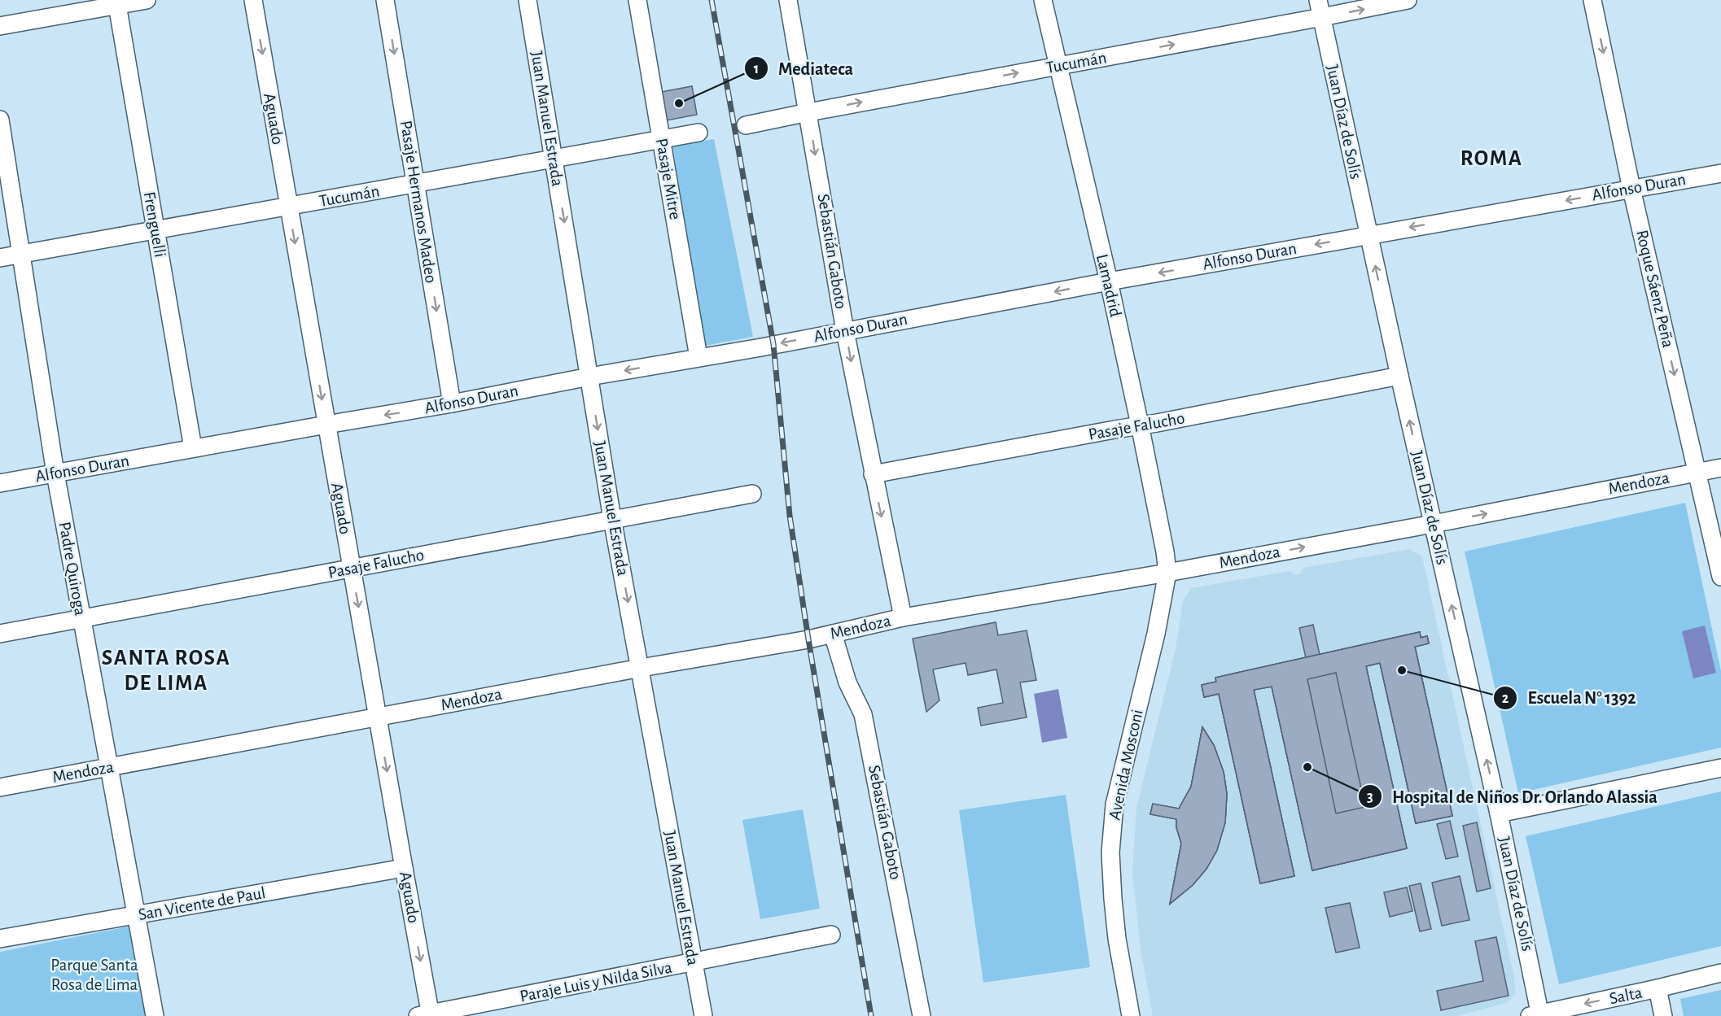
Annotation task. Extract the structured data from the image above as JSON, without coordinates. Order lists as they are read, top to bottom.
{
  "streets": {
    "street": [
      "Tucumán",
      "Aguado",
      "Juan Manuel Estrada",
      "Juan Díaz de Solís",
      "Pasaje Mitre",
      "Alfonso Duran",
      "Pasaje Hermanos Madeo",
      "Frenguelli",
      "Sebastián Gaboto",
      "Lamadrid",
      "Roque Sáenz Peña",
      "Pasaje Falucho",
      "Mendoza",
      "Padre Quiroga",
      "Avenida Mosconi",
      "San Vicente de Paul",
      "Paraje Luis y Nilda Silva",
      "Salta"
    ]
  },
  "crossings": [
    ["Tucumán", "Aguado"],
    ["Tucumán", "Juan Manuel Estrada"],
    ["Tucumán", "Juan Díaz de Solís"],
    ["Tucumán", "Pasaje Mitre"],
    ["Tucumán", "Pasaje Hermanos Madeo"],
    ["Tucumán", "Frenguelli"],
    ["Tucumán", "Sebastián Gaboto"],
    ["Tucumán", "Lamadrid"],
    ["Tucumán", "Padre Quiroga"],
    ["Aguado", "Alfonso Duran"],
    ["Aguado", "Pasaje Falucho"],
    ["Aguado", "Mendoza"],
    ["Aguado", "San Vicente de Paul"],
    ["Aguado", "Paraje Luis y Nilda Silva"],
    ["Juan Manuel Estrada", "Alfonso Duran"],
    ["Juan Manuel Estrada", "Pasaje Falucho"],
    ["Juan Manuel Estrada", "Mendoza"],
    ["Juan Manuel Estrada", "Paraje Luis y Nilda Silva"],
    ["Juan Díaz de Solís", "Alfonso Duran"],
    ["Juan Díaz de Solís", "Pasaje Falucho"],
    ["Juan Díaz de Solís", "Mendoza"],
    ["Juan Díaz de Solís", "Salta"],
    ["Pasaje Mitre", "Alfonso Duran"],
    ["Alfonso Duran", "Pasaje Hermanos Madeo"],
    ["Alfonso Duran", "Frenguelli"],
    ["Alfonso Duran", "Sebastián Gaboto"],
    ["Alfonso Duran", "Lamadrid"],
    ["Alfonso Duran", "Roque Sáenz Peña"],
    ["Alfonso Duran", "Padre Quiroga"],
    ["Sebastián Gaboto", "Pasaje Falucho"],
    ["Sebastián Gaboto", "Mendoza"],
    ["Lamadrid", "Pasaje Falucho"],
    ["Lamadrid", "Mendoza"],
    ["Lamadrid", "Avenida Mosconi"],
    ["Roque Sáenz Peña", "Mendoza"],
    ["Pasaje Falucho", "Padre Quiroga"],
    ["Mendoza", "Padre Quiroga"],
    ["Mendoza", "Avenida Mosconi"],
    ["Padre Quiroga", "San Vicente de Paul"]
  ],
  "one_way": [
    "Tucumán",
    "Aguado",
    "Juan Manuel Estrada",
    "Juan Díaz de Solís",
    "Alfonso Duran",
    "Pasaje Hermanos Madeo",
    "Sebastián Gaboto",
    "Roque Sáenz Peña",
    "Salta"
  ],
  "districts": ["ROMA", "SANTA ROSA DE LIMA"],
  "parks": ["Parque Santa Rosa de Lima"],
  "places": ["Mediateca", "Escuela N° 1392", "Hospital de Niños Dr. Orlando Alassia"]
}
